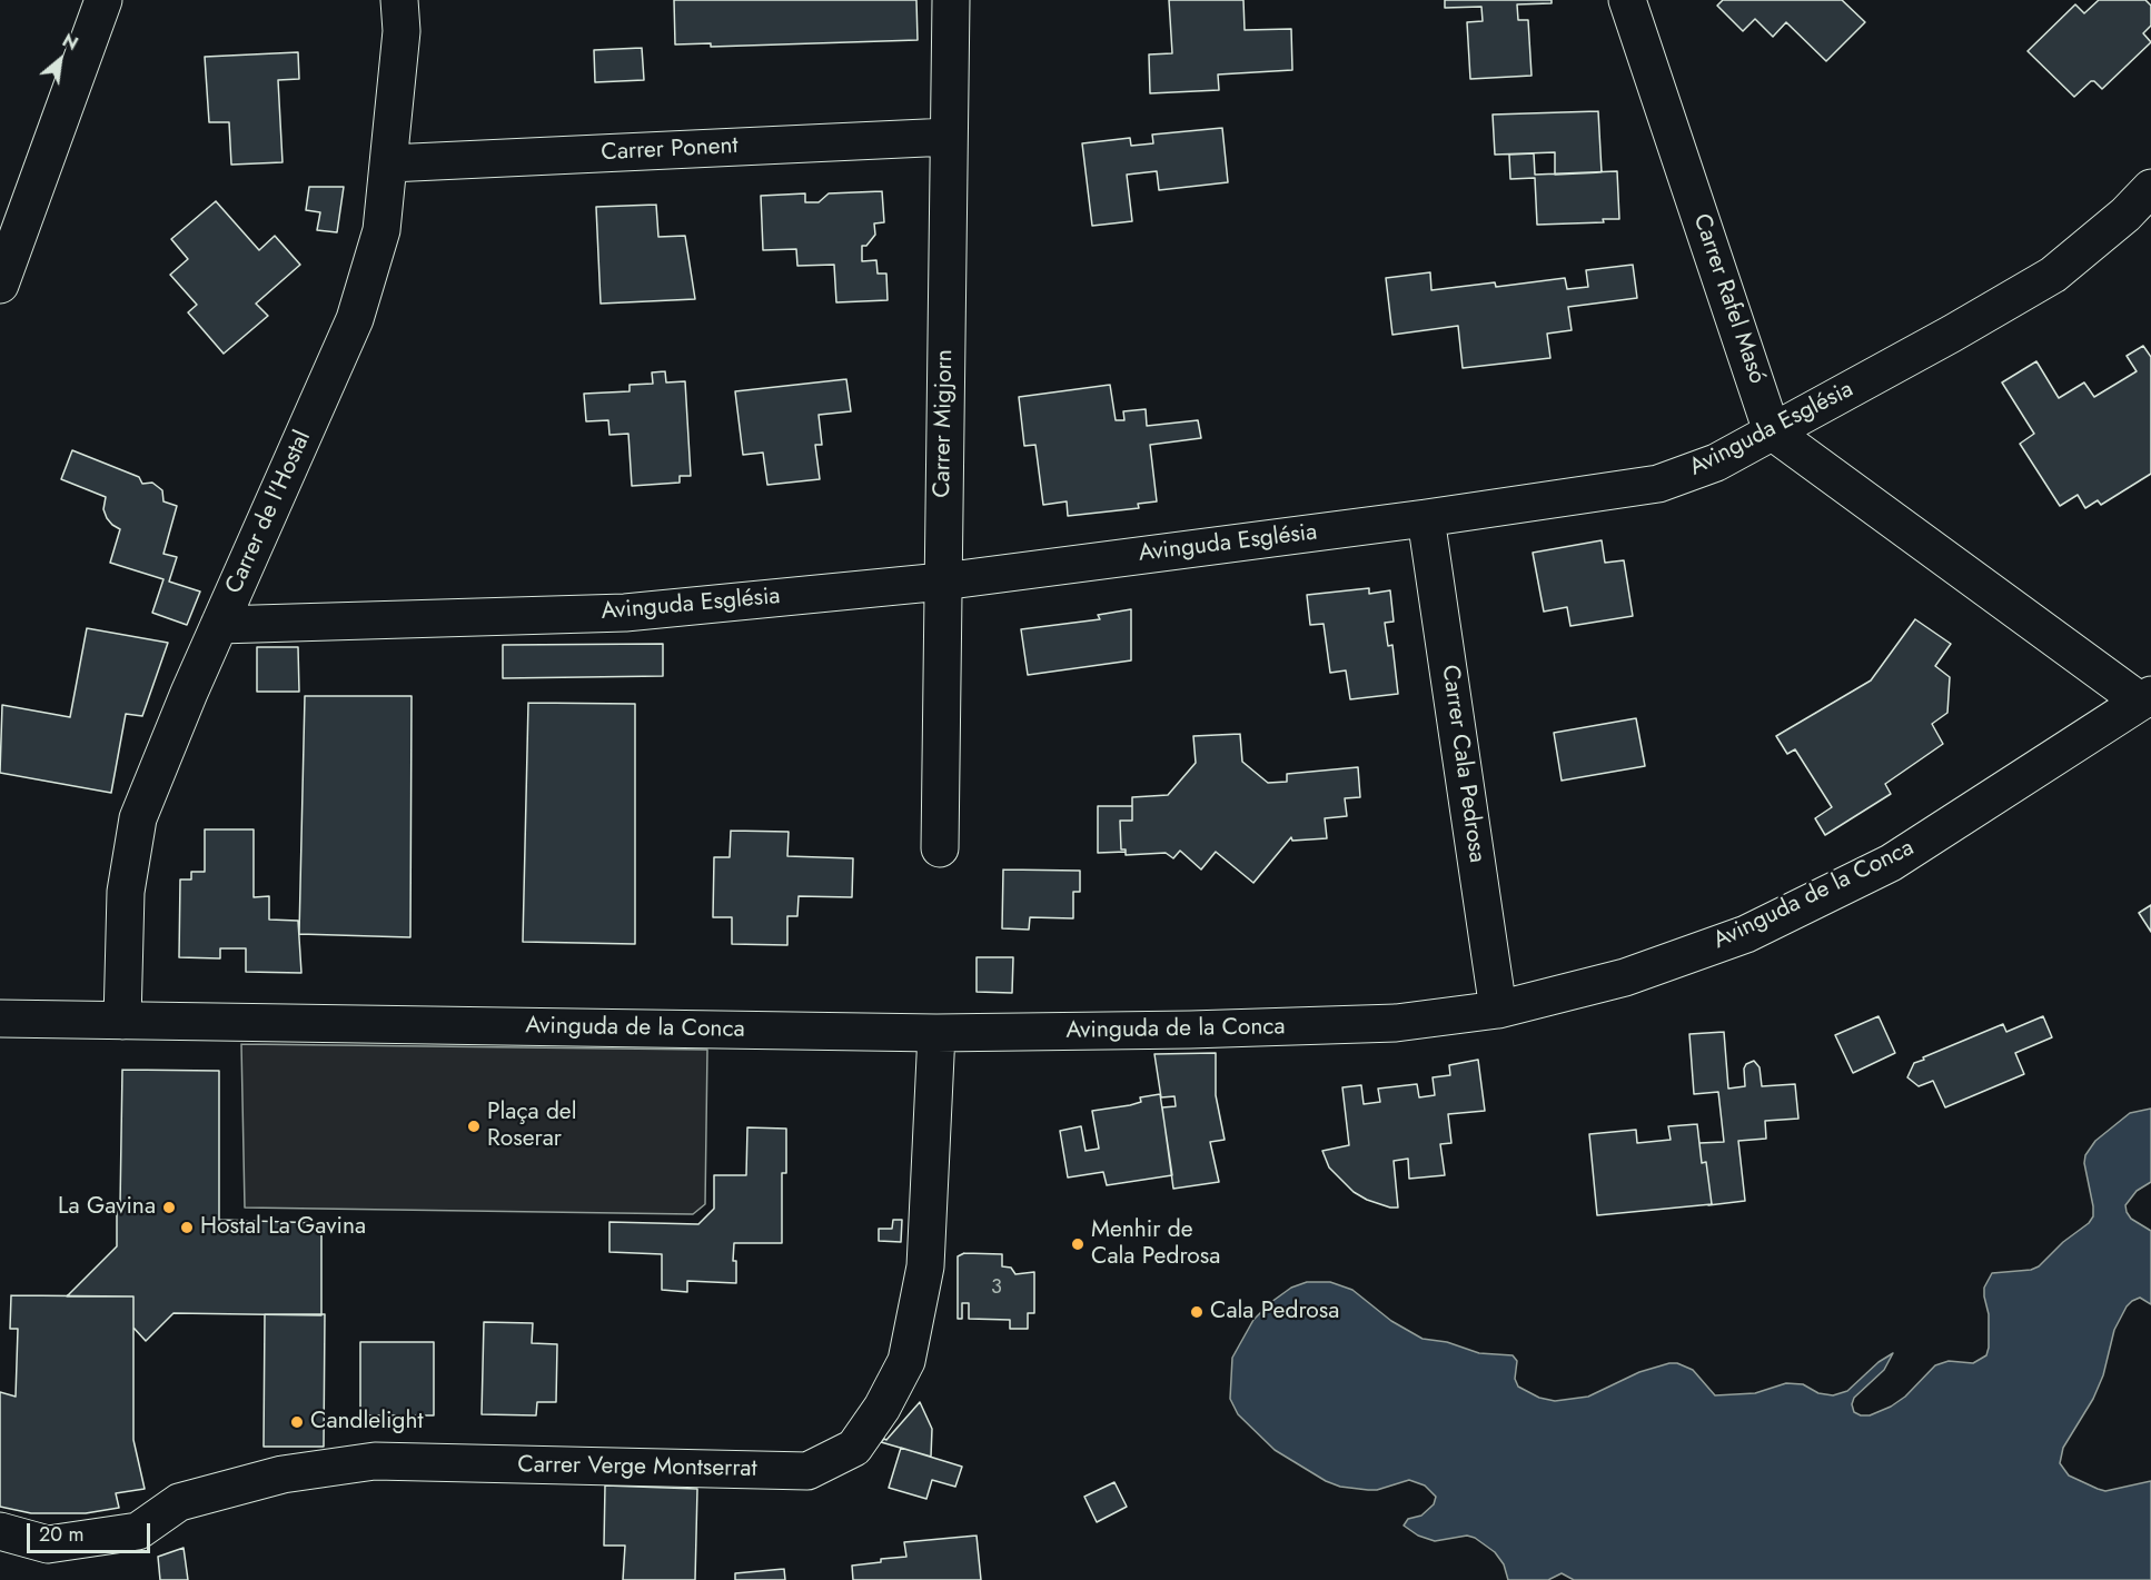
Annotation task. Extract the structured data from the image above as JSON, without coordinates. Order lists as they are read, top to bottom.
{
  "streets": {
    "street": [
      "Carrer Ponent",
      "Carrer Rafel Masó",
      "Carrer Migjorn",
      "Avinguda Església",
      "Carrer de l'Hostal",
      "Carrer Cala Pedrosa",
      "Avinguda de la Conca",
      "Carrer Verge Montserrat"
    ]
  },
  "crossings": [
    ["Carrer Ponent", "Carrer Migjorn"],
    ["Carrer Ponent", "Carrer de l'Hostal"],
    ["Carrer Rafel Masó", "Avinguda Església"],
    ["Carrer Migjorn", "Avinguda Església"],
    ["Avinguda Església", "Carrer de l'Hostal"],
    ["Avinguda Església", "Carrer Cala Pedrosa"],
    ["Carrer de l'Hostal", "Avinguda de la Conca"],
    ["Carrer Cala Pedrosa", "Avinguda de la Conca"],
    ["Avinguda de la Conca", "Carrer Verge Montserrat"]
  ],
  "places": [
    "Plaça del Roserar",
    "La Gavina",
    "Hostal La Gavina",
    "Menhir de Cala Pedrosa",
    "Cala Pedrosa",
    "Candlelight"
  ],
  "house_numbers": ["3"],
  "scale_bar": "20 m",
  "north": "top right"
}
